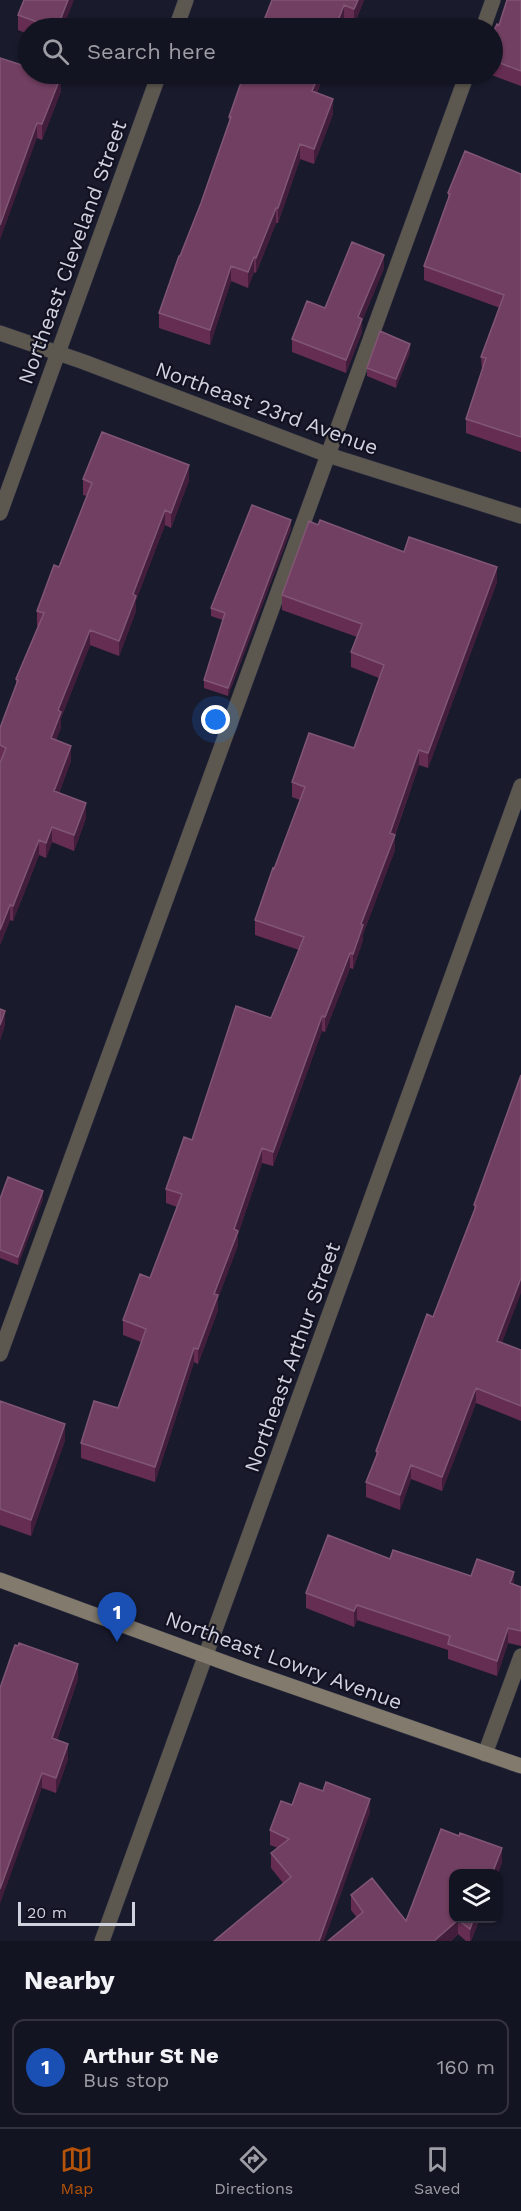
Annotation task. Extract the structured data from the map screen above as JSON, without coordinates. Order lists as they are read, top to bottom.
{
  "streets": {
    "main road": ["Northeast Lowry Avenue"],
    "street": ["Northeast Cleveland Street", "Northeast 23rd Avenue", "Northeast Arthur Street"]
  },
  "crossings": [
    ["Northeast Cleveland Street", "Northeast 23rd Avenue"],
    ["Northeast Arthur Street", "Northeast Lowry Avenue"]
  ],
  "scale_bar": "20 m",
  "page": {
    "search": "Search here",
    "pins": "1",
    "scale": "20 m",
    "heading": "Nearby",
    "list": [
      {
        "mark": "1",
        "name": "Arthur St Ne",
        "note": "Bus stop",
        "value": "160 m"
      }
    ],
    "nav": ["Map", "Directions", "Saved"]
  }
}
